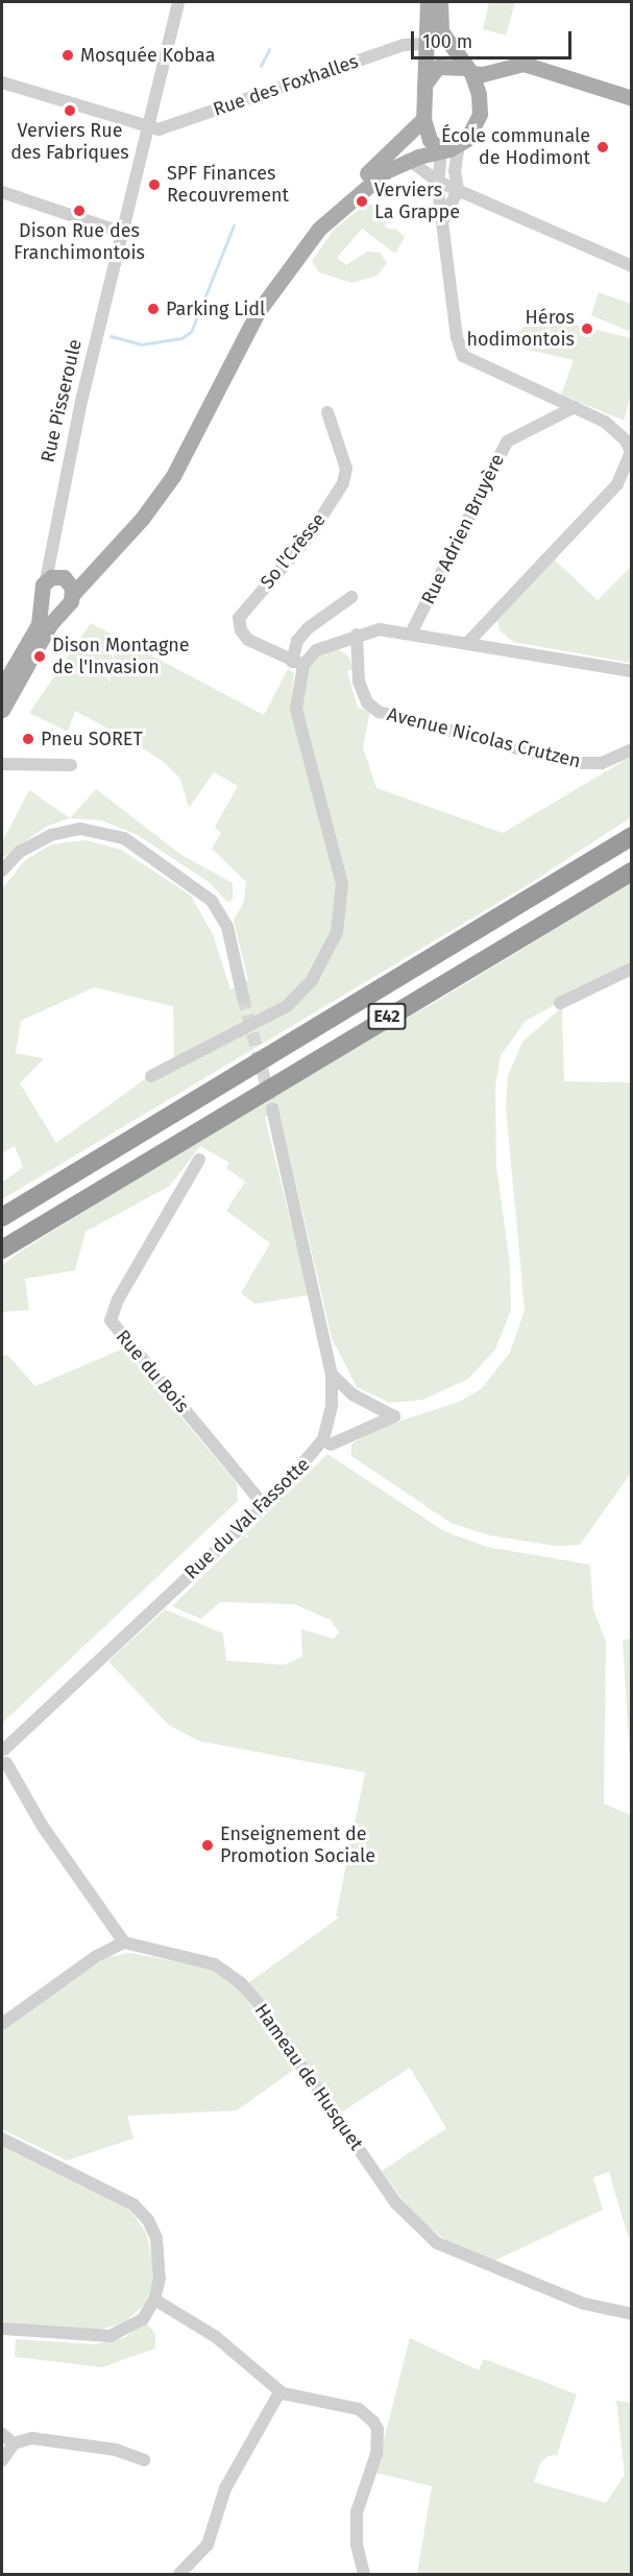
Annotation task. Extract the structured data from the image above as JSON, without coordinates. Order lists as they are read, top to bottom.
{
  "streets": {
    "highway": ["E42"],
    "street": [
      "Rue des Foxhalles",
      "Rue Pisseroule",
      "Rue Adrien Bruyère",
      "So l'Crèsse",
      "Avenue Nicolas Crutzen",
      "Rue du Bois",
      "Rue du Val Fassotte",
      "Hameau de Husquet"
    ]
  },
  "crossings": [
    ["Rue des Foxhalles", "Rue Pisseroule"],
    ["Rue du Bois", "Rue du Val Fassotte"]
  ],
  "places": [
    "Mosquée Kobaa",
    "Verviers Rue des Fabriques",
    "École communale de Hodimont",
    "SPF Finances Recouvrement",
    "Verviers La Grappe",
    "Dison Rue des Franchimontois",
    "Parking Lidl",
    "Héros hodimontois",
    "Dison Montagne de l'Invasion",
    "Pneu SORET",
    "Enseignement de Promotion Sociale"
  ],
  "scale_bar": "100 m"
}
